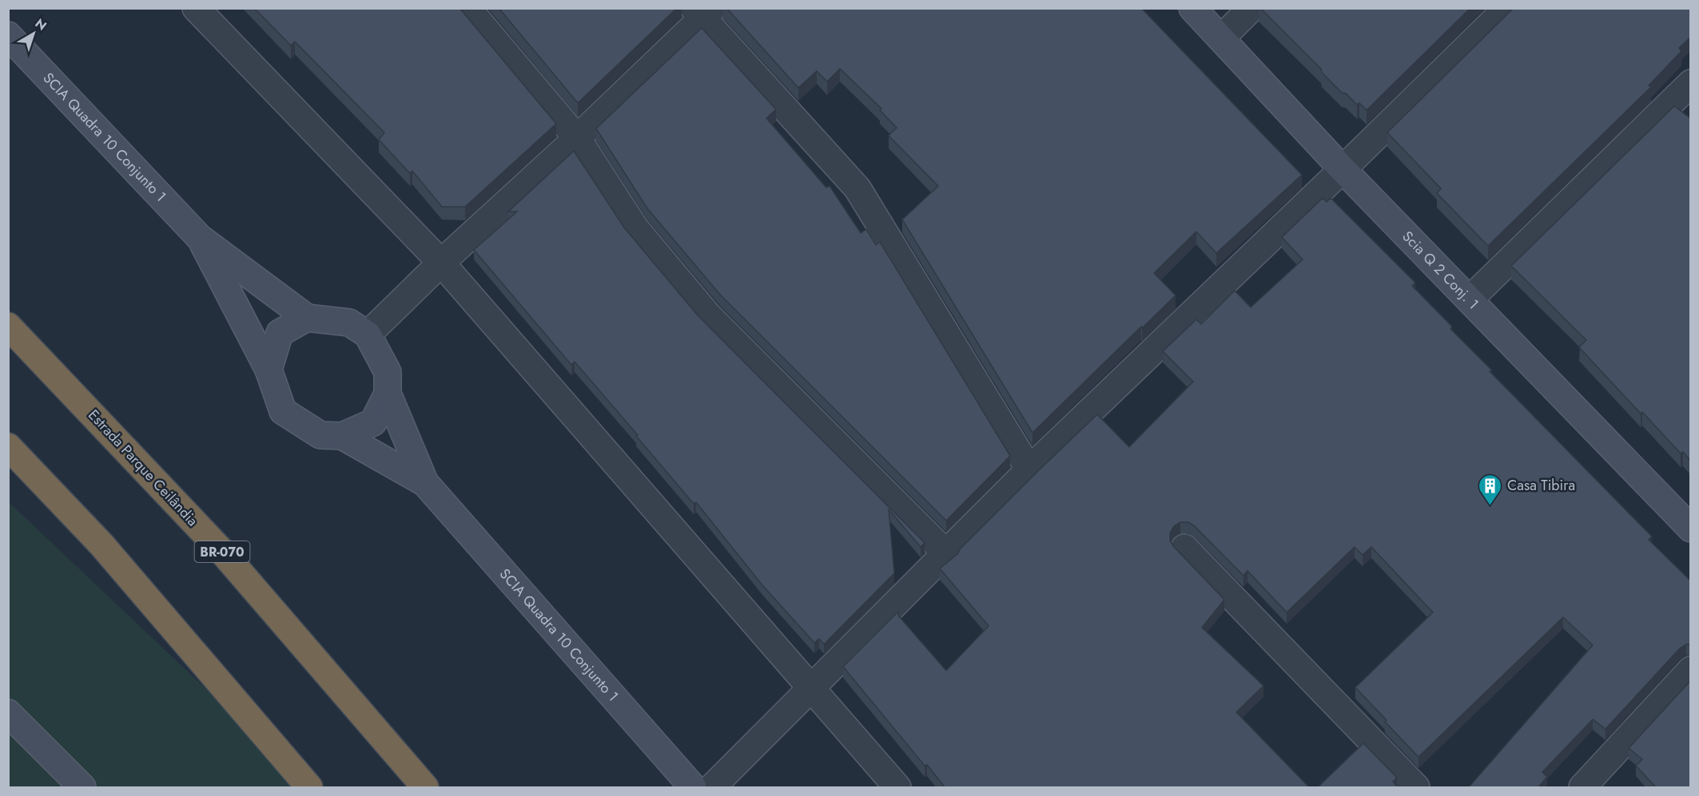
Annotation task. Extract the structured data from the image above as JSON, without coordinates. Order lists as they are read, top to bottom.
{
  "streets": {
    "highway": ["Estrada Parque Ceilândia", "BR-070"],
    "street": ["SCIA Quadra 10 Conjunto 1", "Scia Q 2 Conj. 1"]
  },
  "places": {
    "building": ["Casa Tibira"]
  },
  "north": "top right"
}
